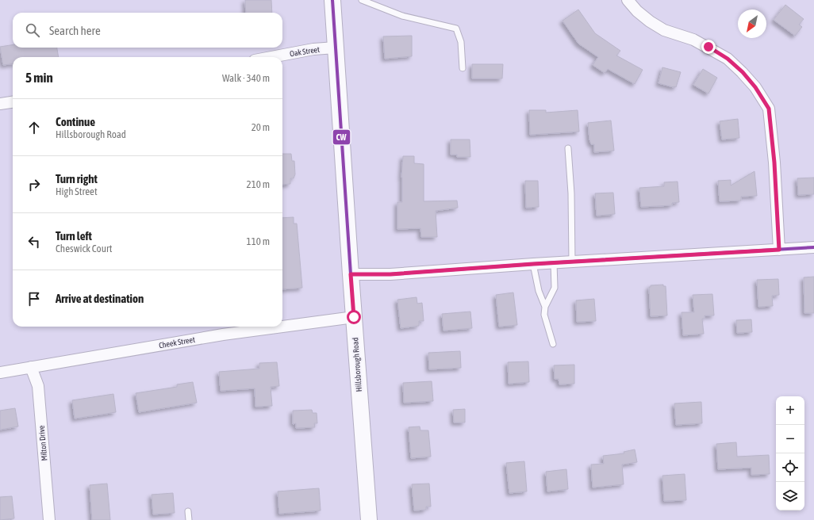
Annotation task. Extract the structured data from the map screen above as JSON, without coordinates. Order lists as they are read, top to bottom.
{
  "streets": {
    "street": [
      "Oak Street",
      "Cheek Street",
      "Hillsborough Road",
      "Milton Drive"
    ]
  },
  "crossings": [
    ["Oak Street", "Hillsborough Road"],
    ["Cheek Street", "Hillsborough Road"],
    ["Cheek Street", "Milton Drive"]
  ],
  "lines": ["transit line CW"],
  "north": "bottom left",
  "page": {
    "search": "Search here",
    "heading": ["5 min", "Walk · 340 m"],
    "list": [
      ["Continue", "Hillsborough Road", "20 m"],
      ["Turn right", "High Street", "210 m"],
      ["Turn left", "Cheswick Court", "110 m"],
      "Arrive at destination"
    ],
    "map_buttons": ["+", "−"]
  }
}
